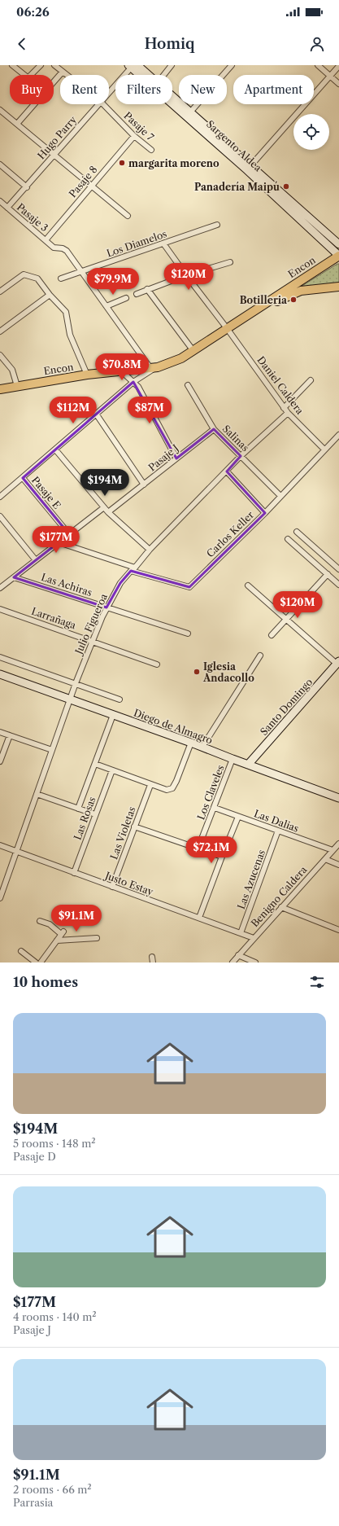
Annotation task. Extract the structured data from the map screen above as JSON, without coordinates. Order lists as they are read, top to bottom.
{
  "streets": {
    "main road": ["Encon"],
    "street": [
      "Pasaje 7",
      "Hugo Parry",
      "Sargento Aldea",
      "Pasaje 8",
      "Pasaje 3",
      "Los Diamelos",
      "Daniel Caldera",
      "Salinas",
      "Pasaje J",
      "Pasaje E",
      "Carlos Keller",
      "Las Achiras",
      "Larrañaga",
      "Julio Figueroa",
      "Santo Domingo",
      "Diego de Almagro",
      "Los Claveles",
      "Las Rosas",
      "Las Dalias",
      "Las Violetas",
      "Las Azucenas",
      "Justo Estay",
      "Benigno Caldera"
    ]
  },
  "crossings": [
    ["Pasaje 7", "Pasaje 8"],
    ["Hugo Parry", "Sargento Aldea"],
    ["Hugo Parry", "Pasaje 3"],
    ["Sargento Aldea", "Encon"],
    ["Pasaje 8", "Pasaje 3"],
    ["Pasaje 3", "Los Diamelos"],
    ["Los Diamelos", "Daniel Caldera"],
    ["Encon", "Daniel Caldera"],
    ["Daniel Caldera", "Carlos Keller"],
    ["Daniel Caldera", "Julio Figueroa"],
    ["Salinas", "Pasaje J"],
    ["Salinas", "Carlos Keller"],
    ["Salinas", "Julio Figueroa"],
    ["Carlos Keller", "Julio Figueroa"],
    ["Las Achiras", "Julio Figueroa"],
    ["Larrañaga", "Julio Figueroa"],
    ["Julio Figueroa", "Diego de Almagro"],
    ["Julio Figueroa", "Justo Estay"],
    ["Santo Domingo", "Diego de Almagro"],
    ["Diego de Almagro", "Los Claveles"],
    ["Diego de Almagro", "Las Rosas"],
    ["Los Claveles", "Las Dalias"],
    ["Las Rosas", "Justo Estay"],
    ["Las Dalias", "Las Azucenas"],
    ["Las Dalias", "Benigno Caldera"],
    ["Las Violetas", "Justo Estay"],
    ["Las Azucenas", "Justo Estay"],
    ["Justo Estay", "Benigno Caldera"]
  ],
  "places": [
    "margarita moreno",
    "Panadería Maipú",
    "Botilleria",
    "Iglesia Andacollo"
  ],
  "page": {
    "status": "06:26",
    "header": "Homiq",
    "chip": [
      "Buy",
      "Rent",
      "Filters",
      "New",
      "Apartment"
    ],
    "price": [
      "$120M",
      "$79.9M",
      "$70.8M",
      "$112M",
      "$87M",
      "$194M",
      "$177M",
      "$120M",
      "$72.1M",
      "$91.1M"
    ],
    "heading": "10 homes",
    "list": [
      {
        "name": "$194M",
        "note": "5 rooms · 148 m² · Pasaje D"
      },
      {
        "name": "$177M",
        "note": "4 rooms · 140 m² · Pasaje J"
      },
      {
        "name": "$91.1M",
        "note": "2 rooms · 66 m² · Parrasia"
      }
    ]
  }
}
